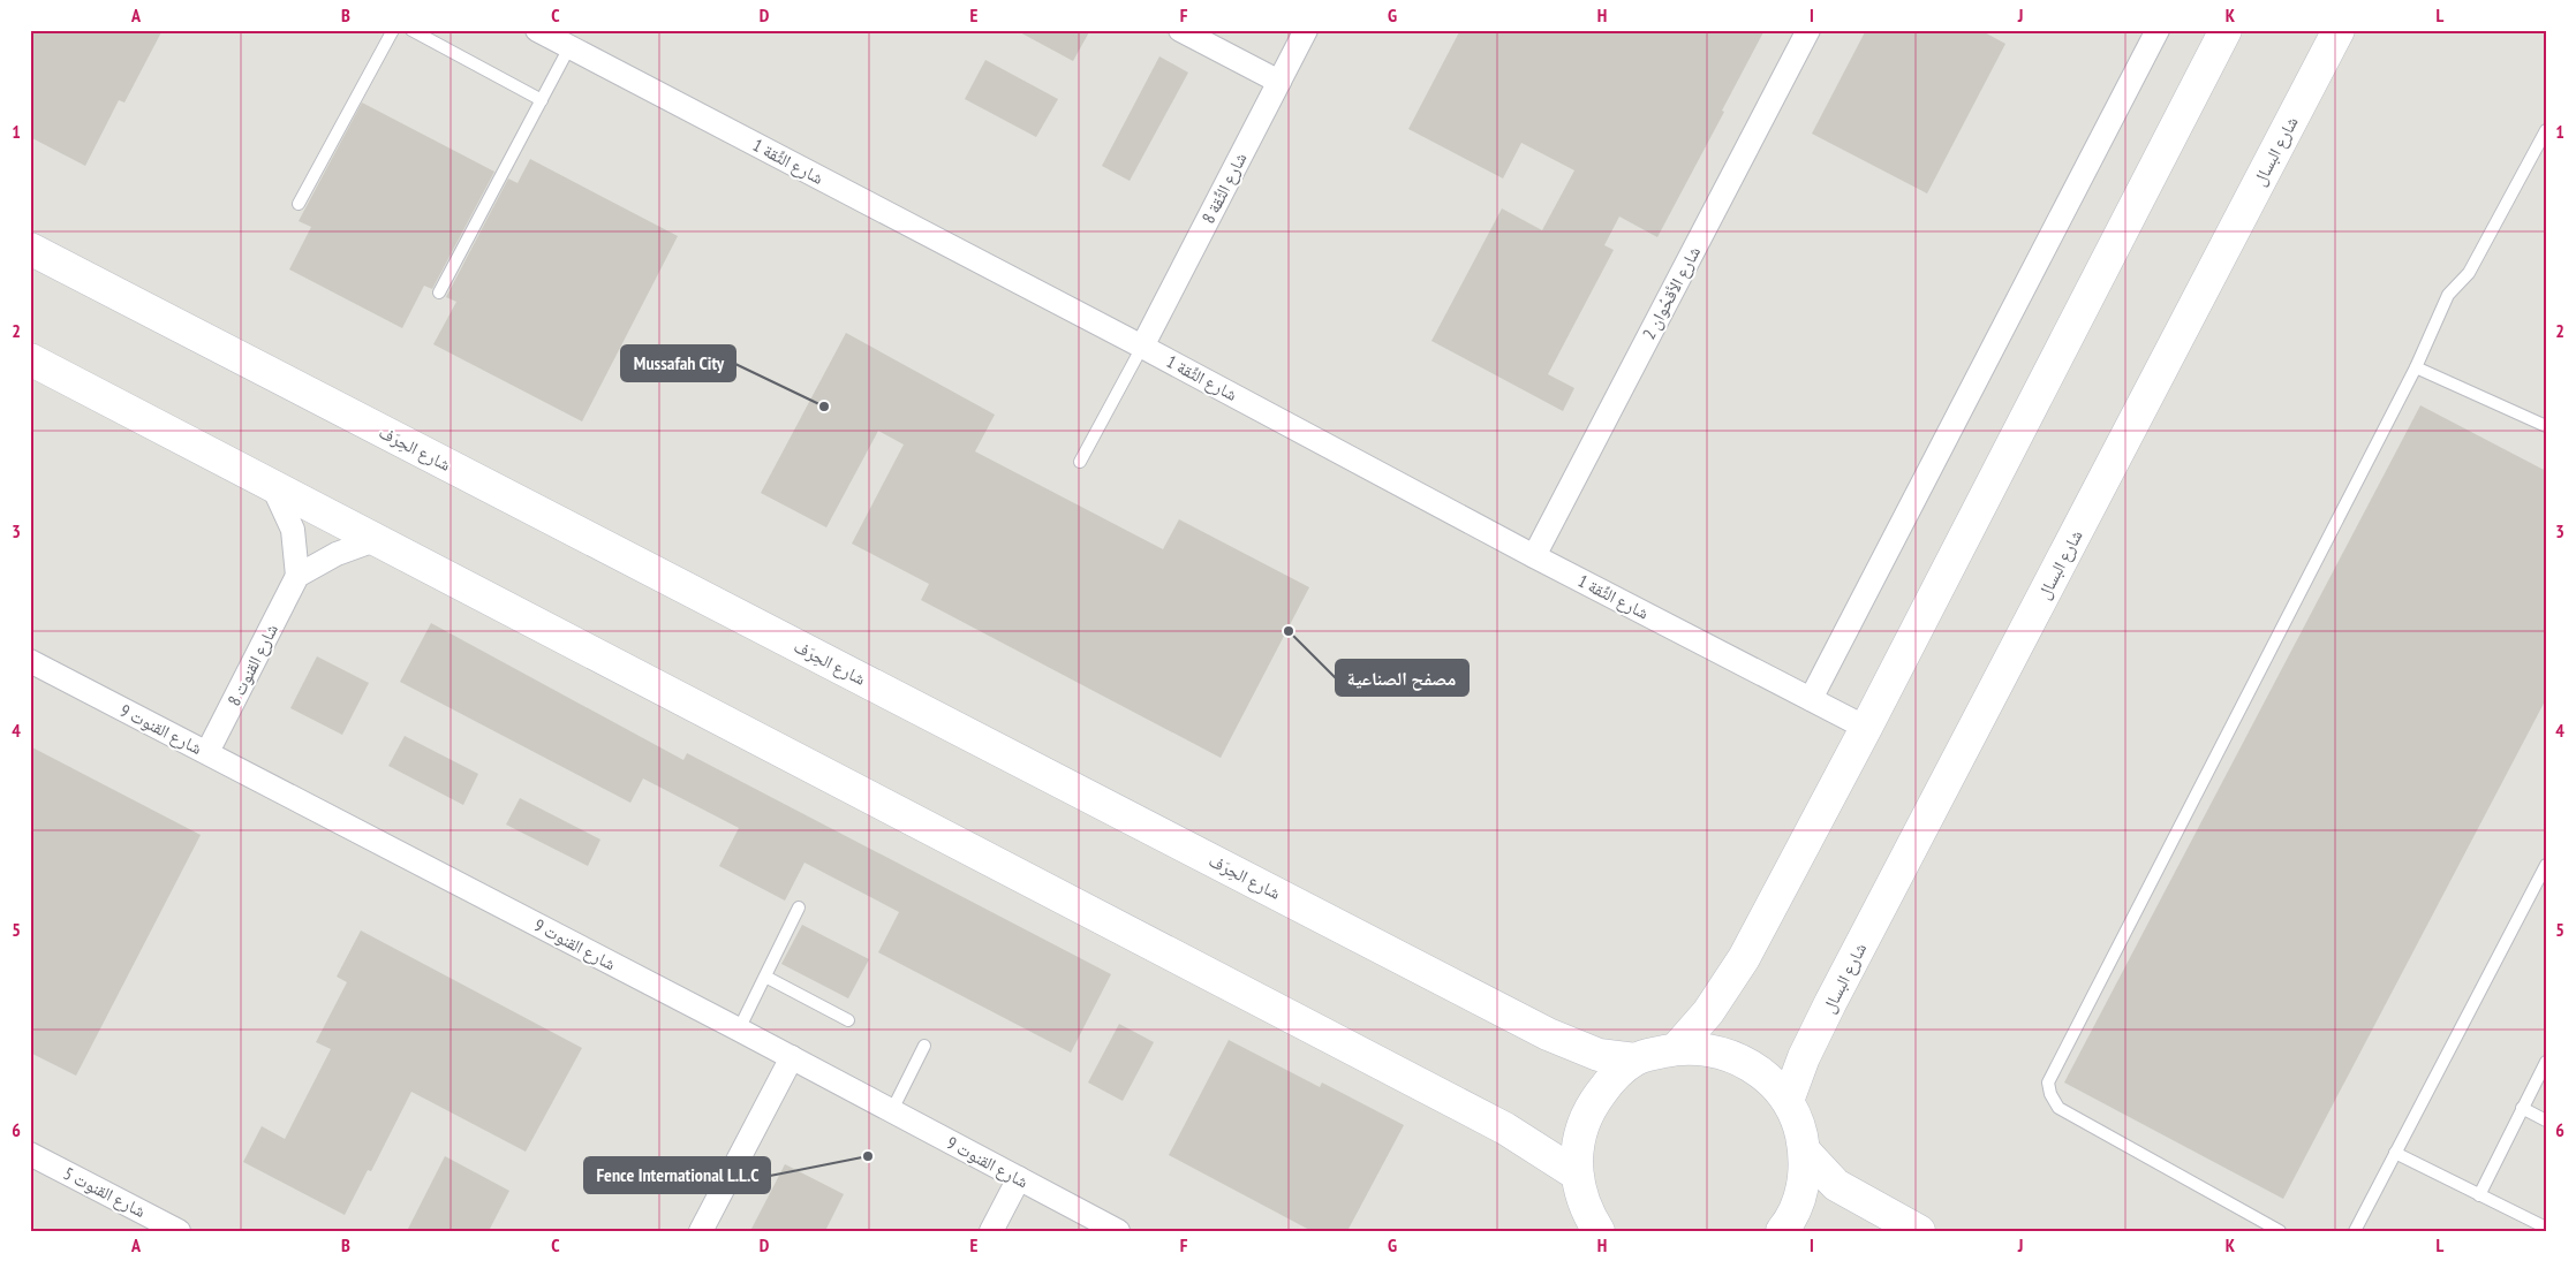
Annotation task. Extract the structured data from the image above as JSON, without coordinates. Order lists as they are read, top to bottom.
{
  "streets": {
    "street": [
      "شارع البسال",
      "شارع الثِّقة 1",
      "شارع الثِّقة 8",
      "شارع الأقحُوان 2",
      "شارع الحِرَف",
      "شارع القنوت 8",
      "شارع القنوت 9",
      "شارع القنوت 5"
    ]
  },
  "crossings": [
    ["شارع الثِّقة 1", "شارع الثِّقة 8"],
    ["شارع الثِّقة 1", "شارع الأقحُوان 2"],
    ["شارع القنوت 8", "شارع القنوت 9"]
  ],
  "places": ["Mussafah City", "مصفح الصناعية", "Fence International L.L.C"],
  "grid": {
    "columns": [
      "A",
      "B",
      "C",
      "D",
      "E",
      "F",
      "G",
      "H",
      "I",
      "J",
      "K",
      "L"
    ],
    "rows": [
      "1",
      "2",
      "3",
      "4",
      "5",
      "6"
    ]
  }
}
